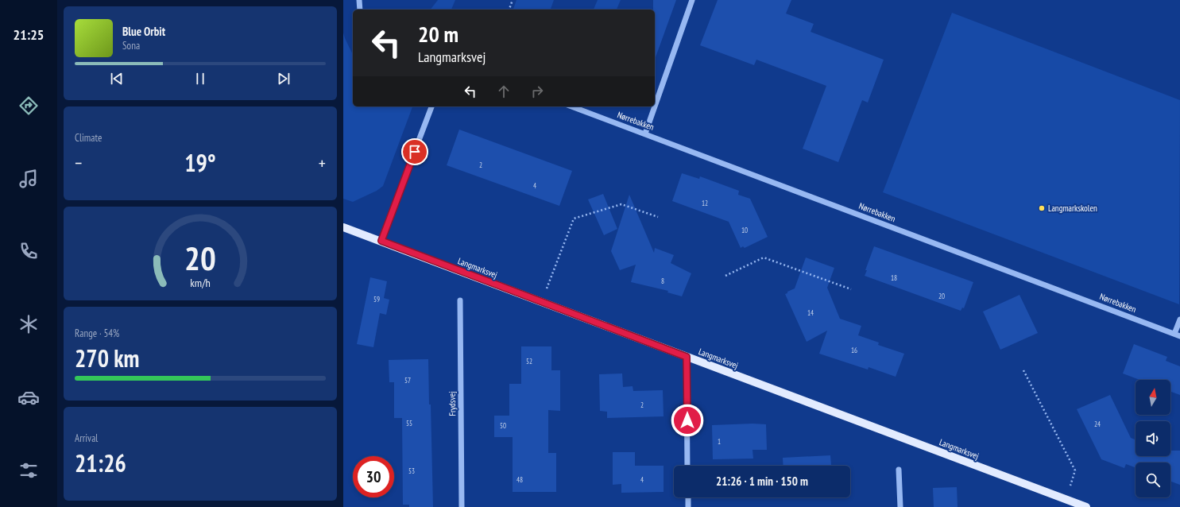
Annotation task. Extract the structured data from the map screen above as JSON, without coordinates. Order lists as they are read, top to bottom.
{
  "streets": {
    "main road": ["Langmarksvej"],
    "street": ["Nørrebakken", "Frydsvej"]
  },
  "places": ["Langmarkskolen"],
  "house_numbers": [
    "2",
    "4",
    "12",
    "10",
    "18",
    "8",
    "20",
    "59",
    "14",
    "16",
    "52",
    "57",
    "2",
    "55",
    "24",
    "50",
    "1",
    "53",
    "48",
    "4"
  ],
  "north": "top",
  "page": {
    "tabs": "21:25",
    "turn": ["20 m", "Langmarksvej"],
    "song": ["Blue Orbit", "Sona"],
    "tile": [
      "Climate",
      ["Range · 54%", "270 km"],
      ["Arrival", "21:26"]
    ],
    "heat": ["−", "19°", "+"],
    "limit": "30",
    "trip": "21:26 · 1 min · 150 m",
    "gauge": ["20", "km/h"]
  }
}
